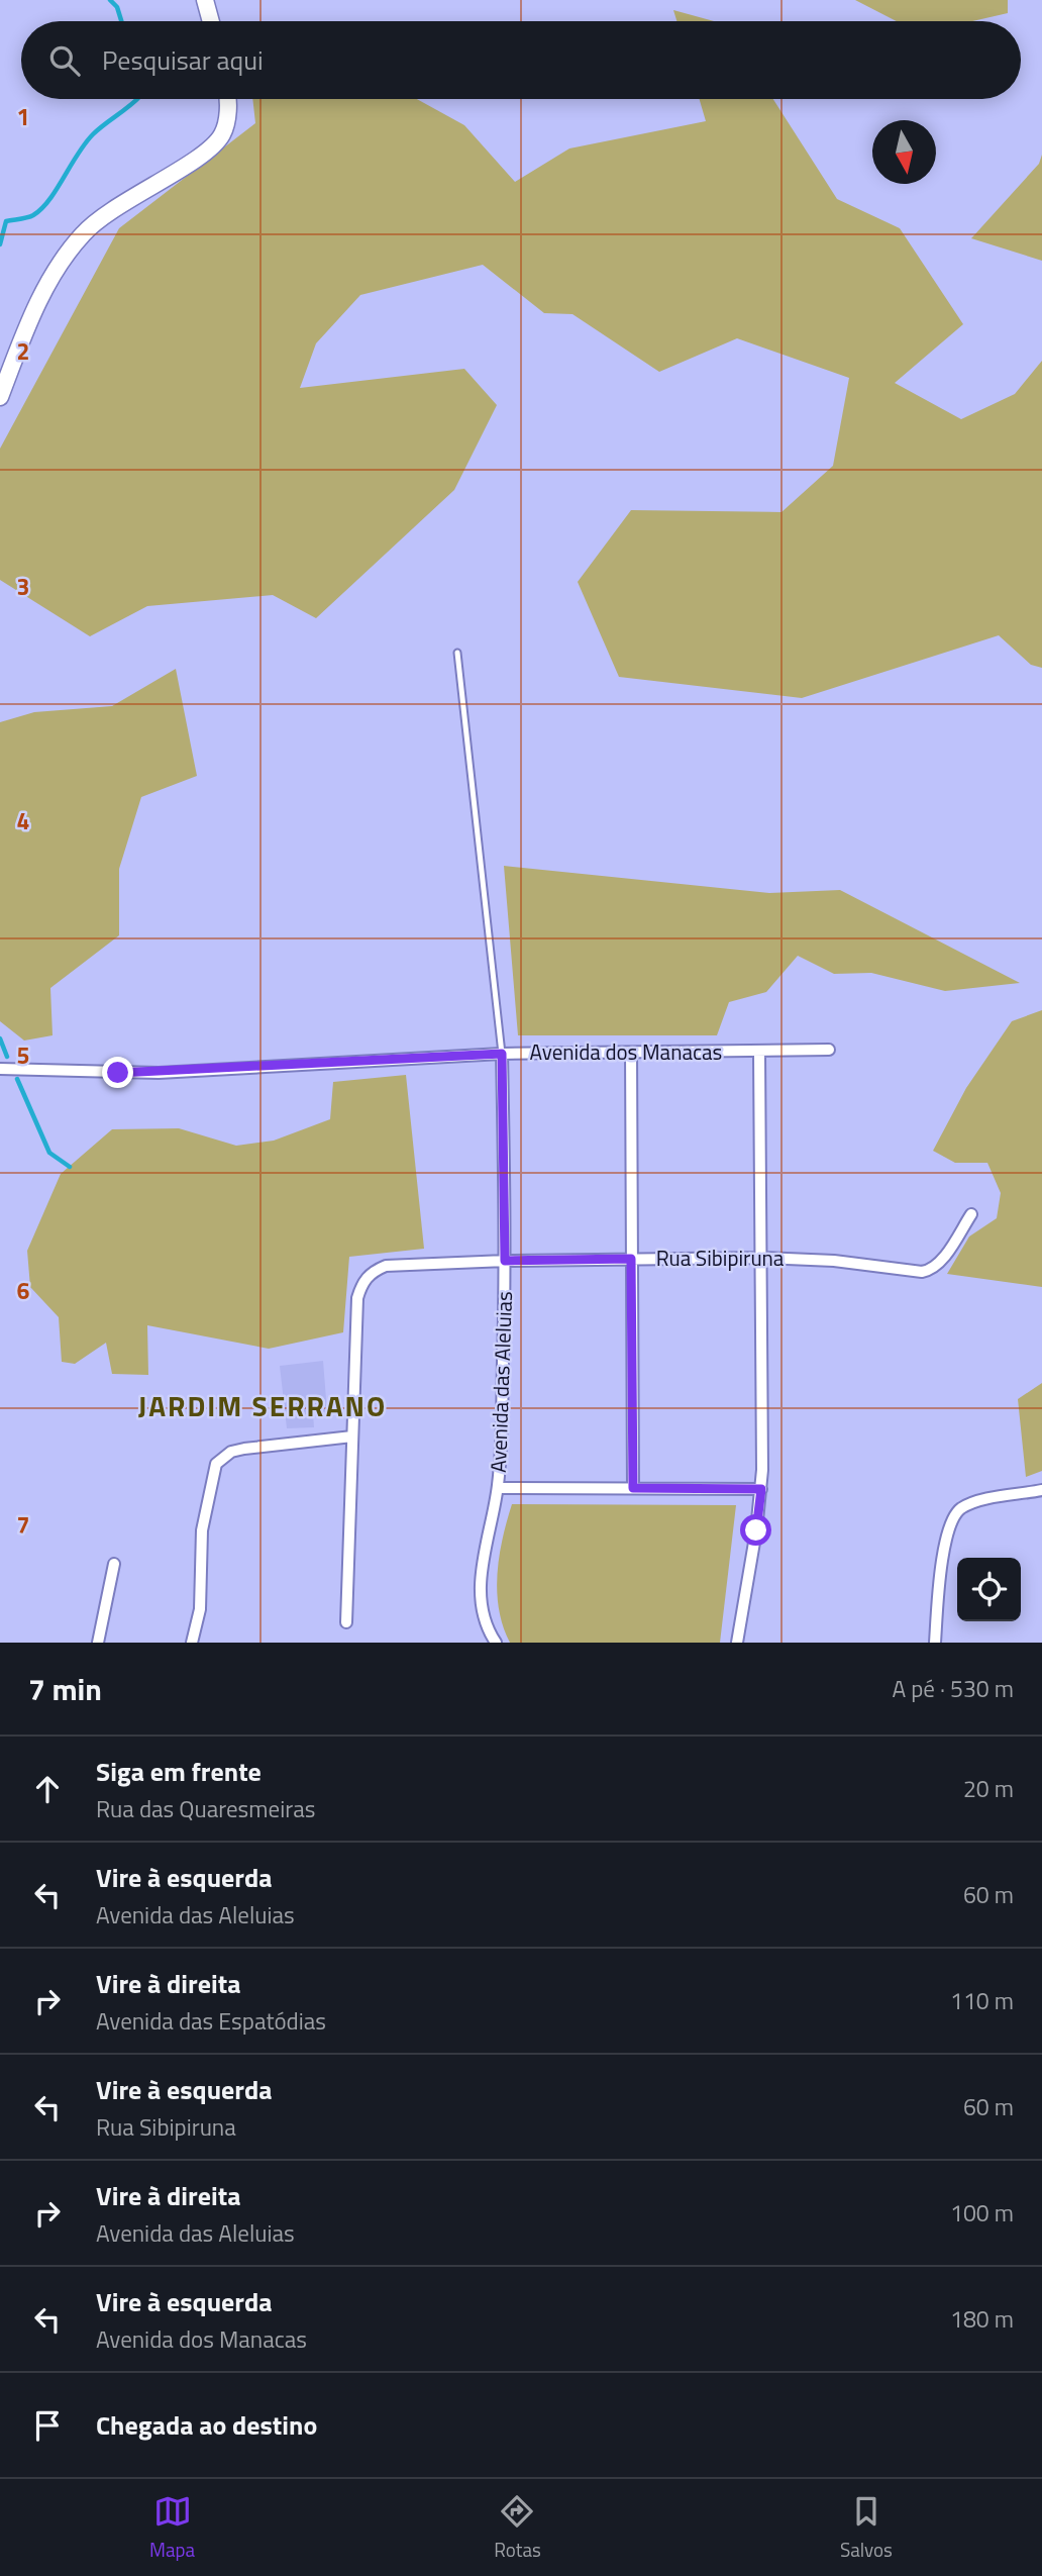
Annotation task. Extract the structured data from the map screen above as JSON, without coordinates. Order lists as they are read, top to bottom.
{
  "streets": {
    "street": ["Avenida dos Manacas", "Rua Sibipiruna", "Avenida das Aleluias"]
  },
  "crossings": [
    ["Avenida dos Manacas", "Avenida das Aleluias"],
    ["Rua Sibipiruna", "Avenida das Aleluias"]
  ],
  "districts": ["JARDIM SERRANO"],
  "north": "bottom",
  "page": {
    "search": "Pesquisar aqui",
    "heading": ["7 min", "A pé · 530 m"],
    "list": [
      ["Siga em frente", "Rua das Quaresmeiras", "20 m"],
      ["Vire à esquerda", "Avenida das Aleluias", "60 m"],
      ["Vire à direita", "Avenida das Espatódias", "110 m"],
      ["Vire à esquerda", "Rua Sibipiruna", "60 m"],
      ["Vire à direita", "Avenida das Aleluias", "100 m"],
      ["Vire à esquerda", "Avenida dos Manacas", "180 m"],
      "Chegada ao destino"
    ],
    "nav": ["Mapa", "Rotas", "Salvos"]
  },
  "grid": {
    "rows": [
      "1",
      "2",
      "3",
      "4",
      "5",
      "6",
      "7"
    ]
  }
}
